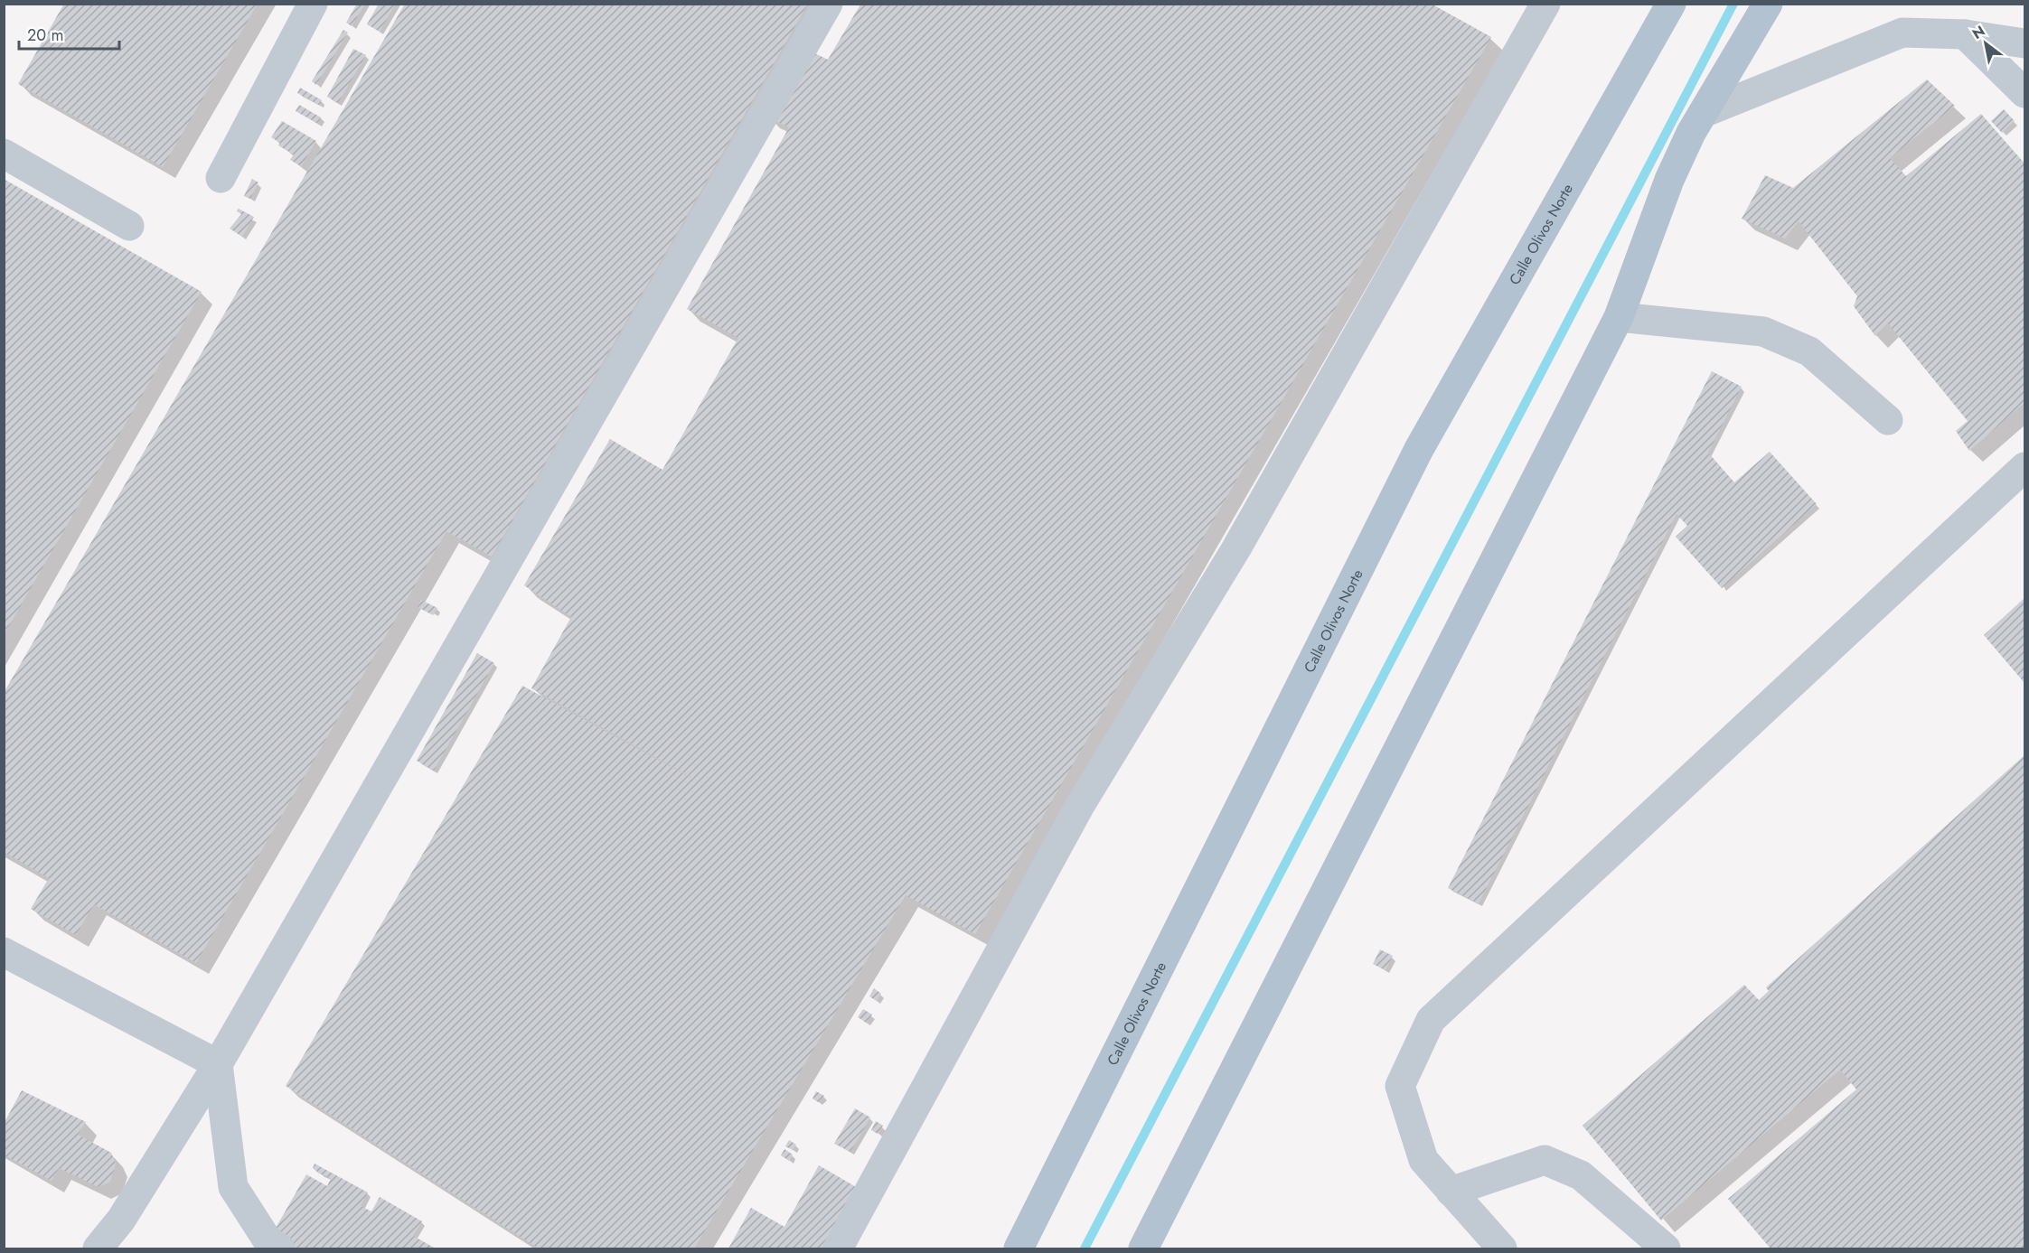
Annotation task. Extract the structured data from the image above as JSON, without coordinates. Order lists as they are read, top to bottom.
{
  "streets": {
    "main road": ["Calle Olivos Norte"]
  },
  "scale_bar": "20 m",
  "north": "top left"
}
